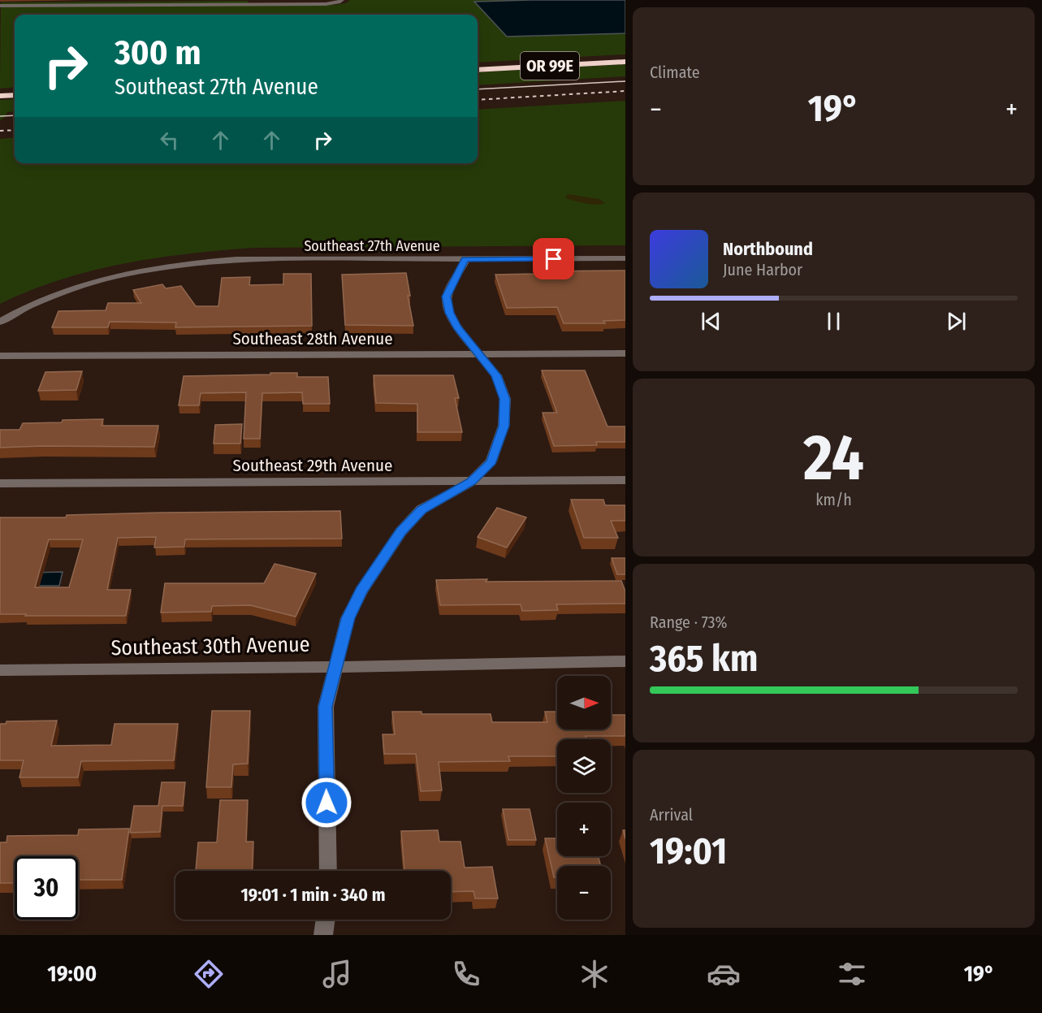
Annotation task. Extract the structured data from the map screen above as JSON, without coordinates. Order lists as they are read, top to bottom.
{
  "streets": {
    "highway": ["OR 99E"],
    "street": [
      "Southeast 27th Avenue",
      "Southeast 28th Avenue",
      "Southeast 29th Avenue",
      "Southeast 30th Avenue"
    ]
  },
  "north": "right",
  "page": {
    "tile": [
      "Climate",
      ["24", "km/h"],
      ["Range · 73%", "365 km"],
      ["Arrival", "19:01"]
    ],
    "turn": ["300 m", "Southeast 27th Avenue"],
    "heat": ["−", "19°", "+"],
    "song": ["Northbound", "June Harbor"],
    "map_buttons": ["+", "−"],
    "limit": "30",
    "trip": "19:01 · 1 min · 340 m",
    "tabs": ["19:00", "19°"]
  }
}
